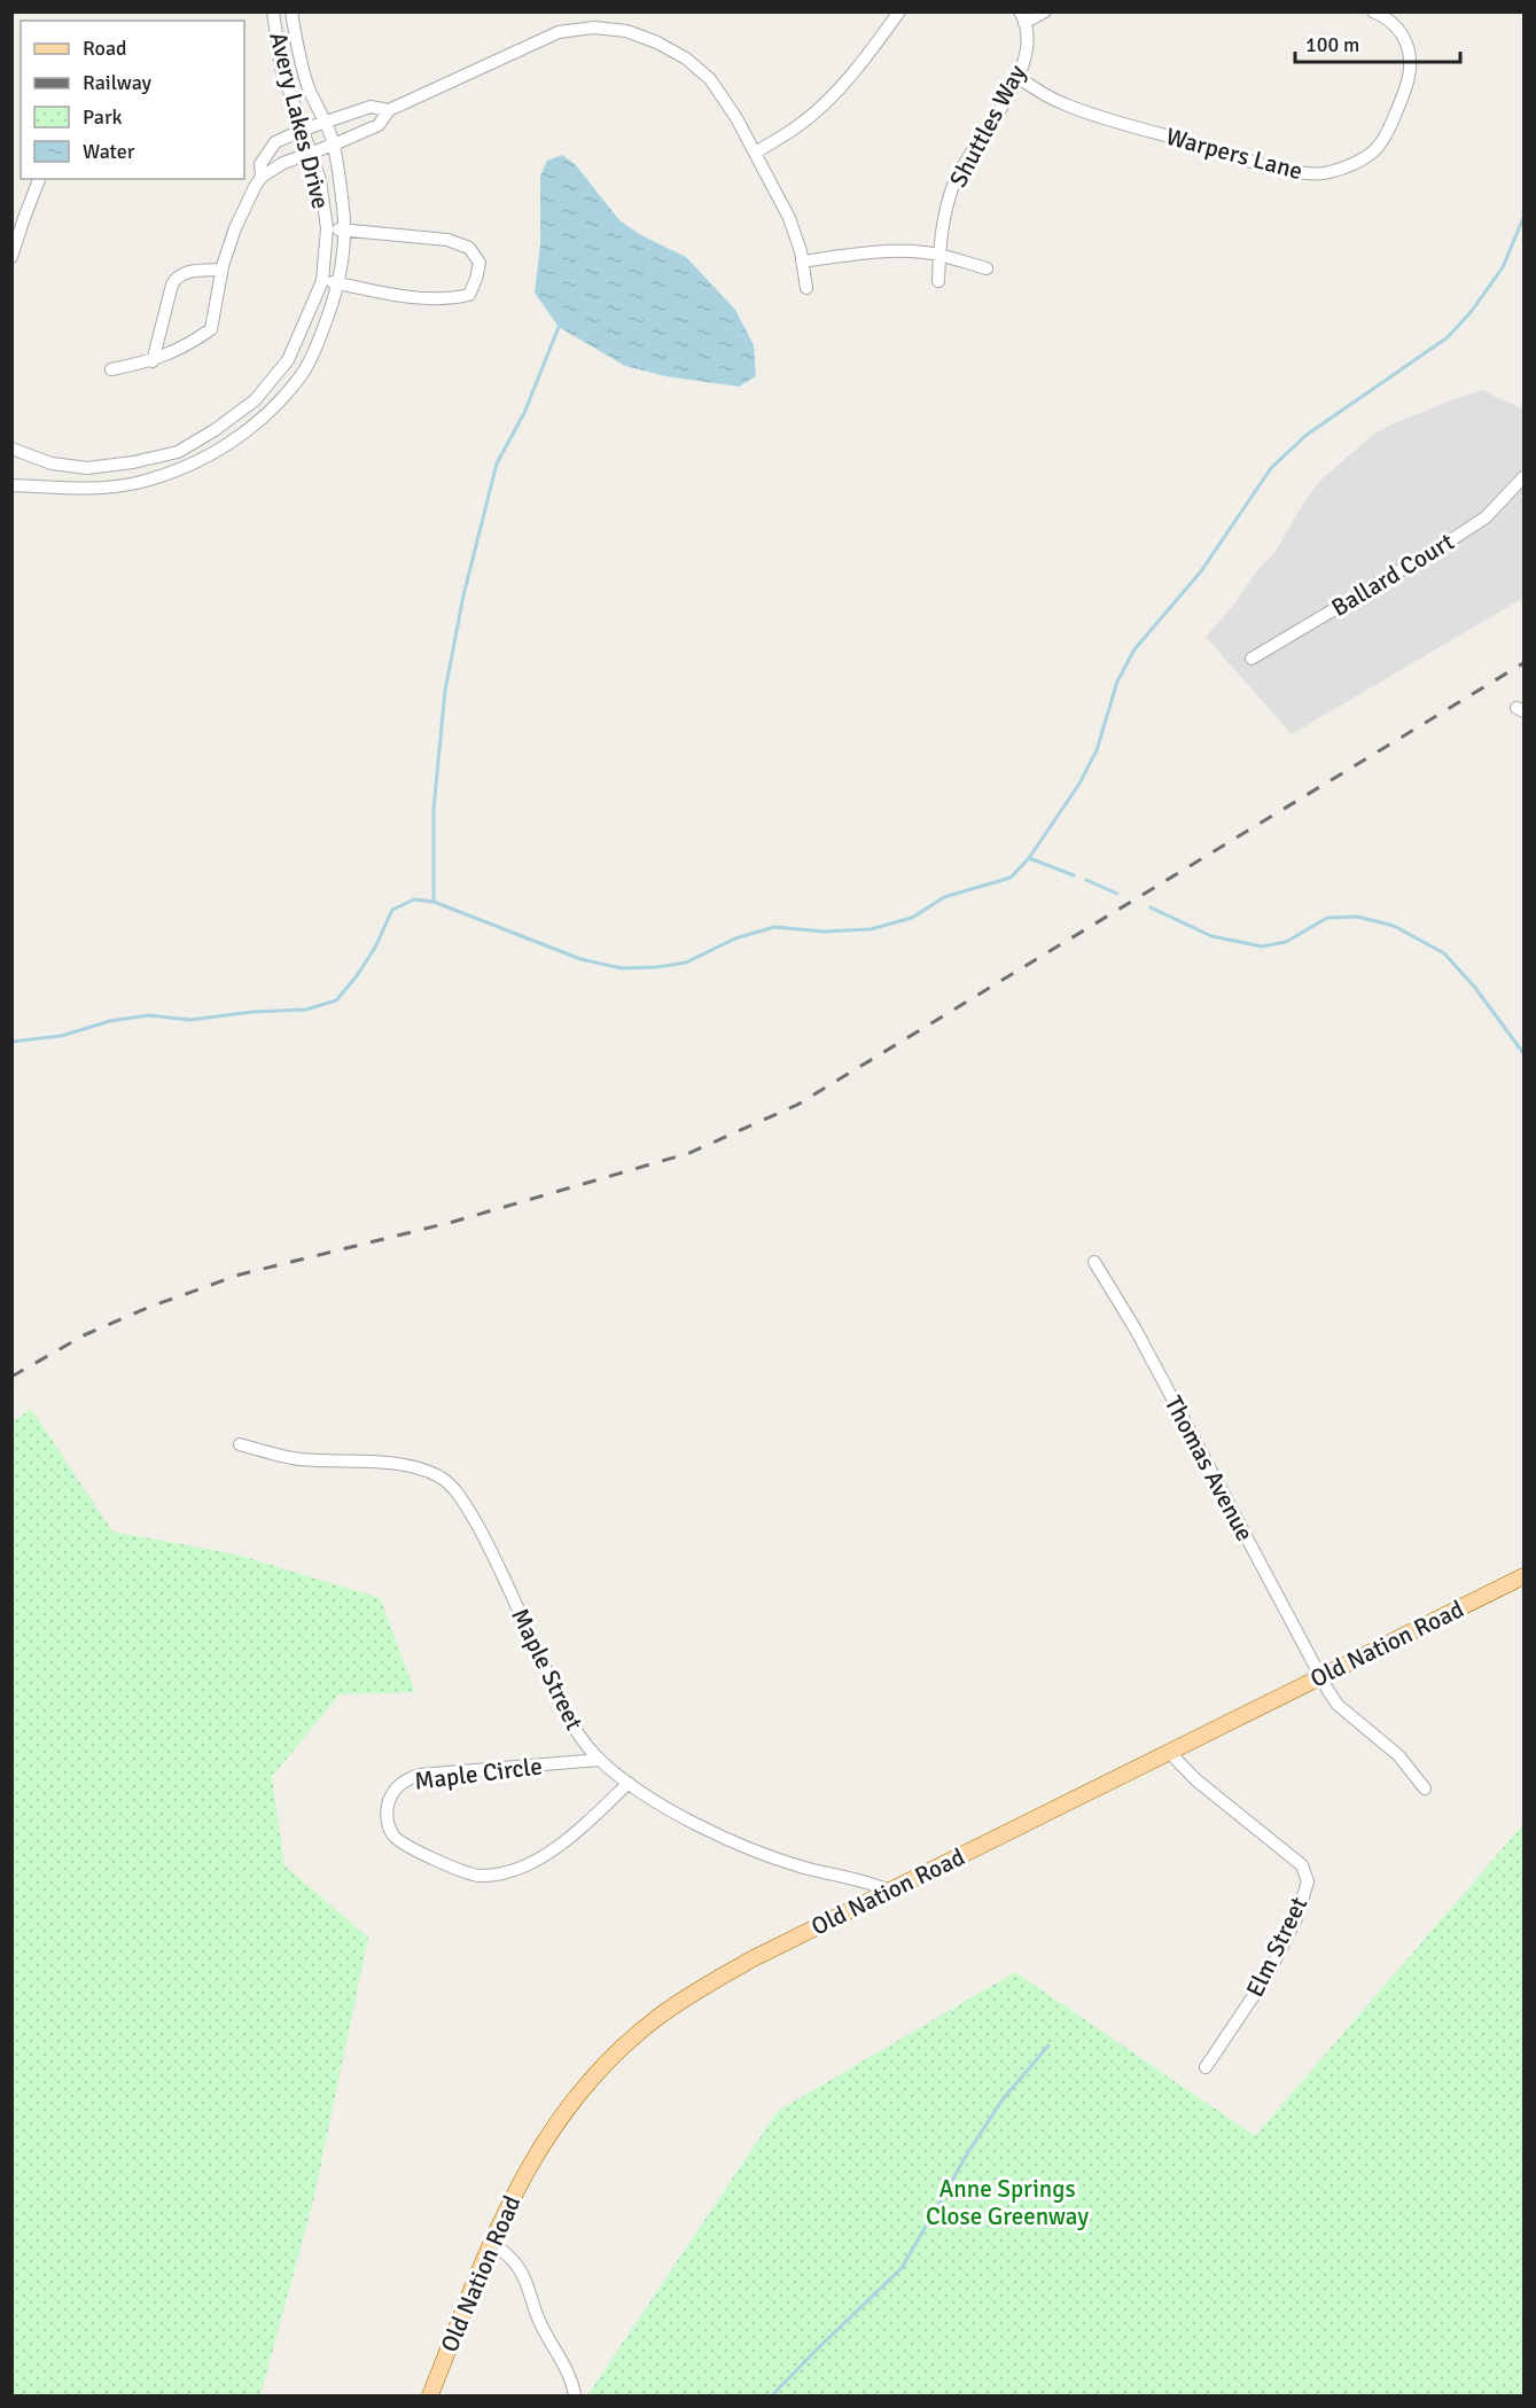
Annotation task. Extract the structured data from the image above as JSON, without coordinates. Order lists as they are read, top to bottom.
{
  "streets": {
    "main road": ["Old Nation Road"],
    "street": [
      "Avery Lakes Drive",
      "Shuttles Way",
      "Warpers Lane",
      "Ballard Court",
      "Thomas Avenue",
      "Maple Street",
      "Maple Circle",
      "Elm Street"
    ]
  },
  "crossings": [
    ["Shuttles Way", "Warpers Lane"],
    ["Thomas Avenue", "Old Nation Road"],
    ["Old Nation Road", "Maple Street"],
    ["Old Nation Road", "Elm Street"],
    ["Maple Street", "Maple Circle"]
  ],
  "parks": ["Anne Springs Close Greenway"],
  "legend": [
    "Road",
    "Railway",
    "Park",
    "Water"
  ],
  "scale_bar": "100 m"
}
